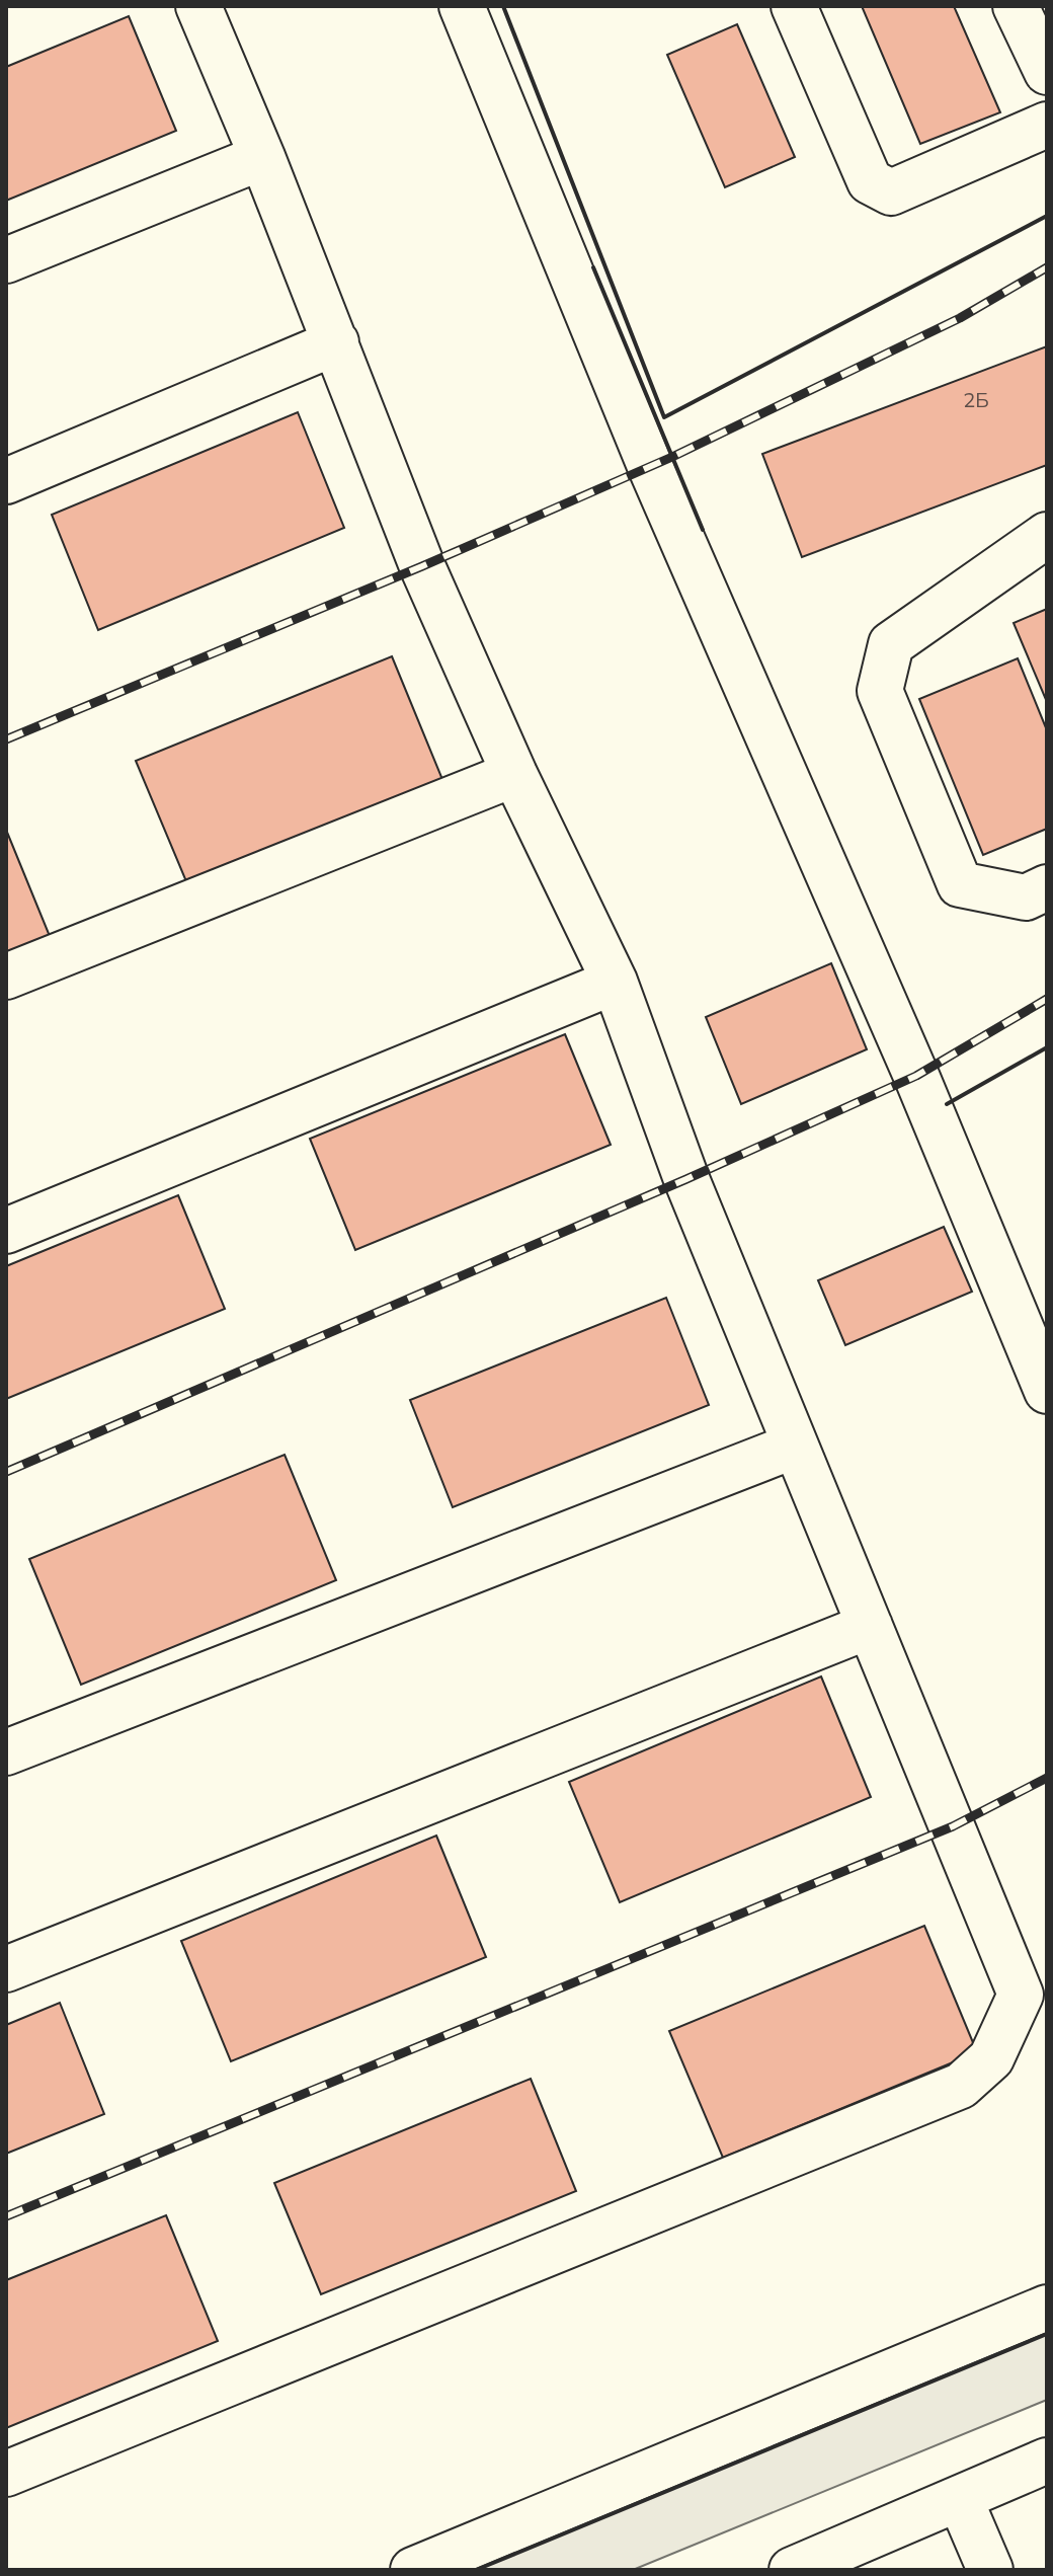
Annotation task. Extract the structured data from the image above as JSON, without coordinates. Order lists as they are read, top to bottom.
{
  "house_numbers": ["2Б"]
}
